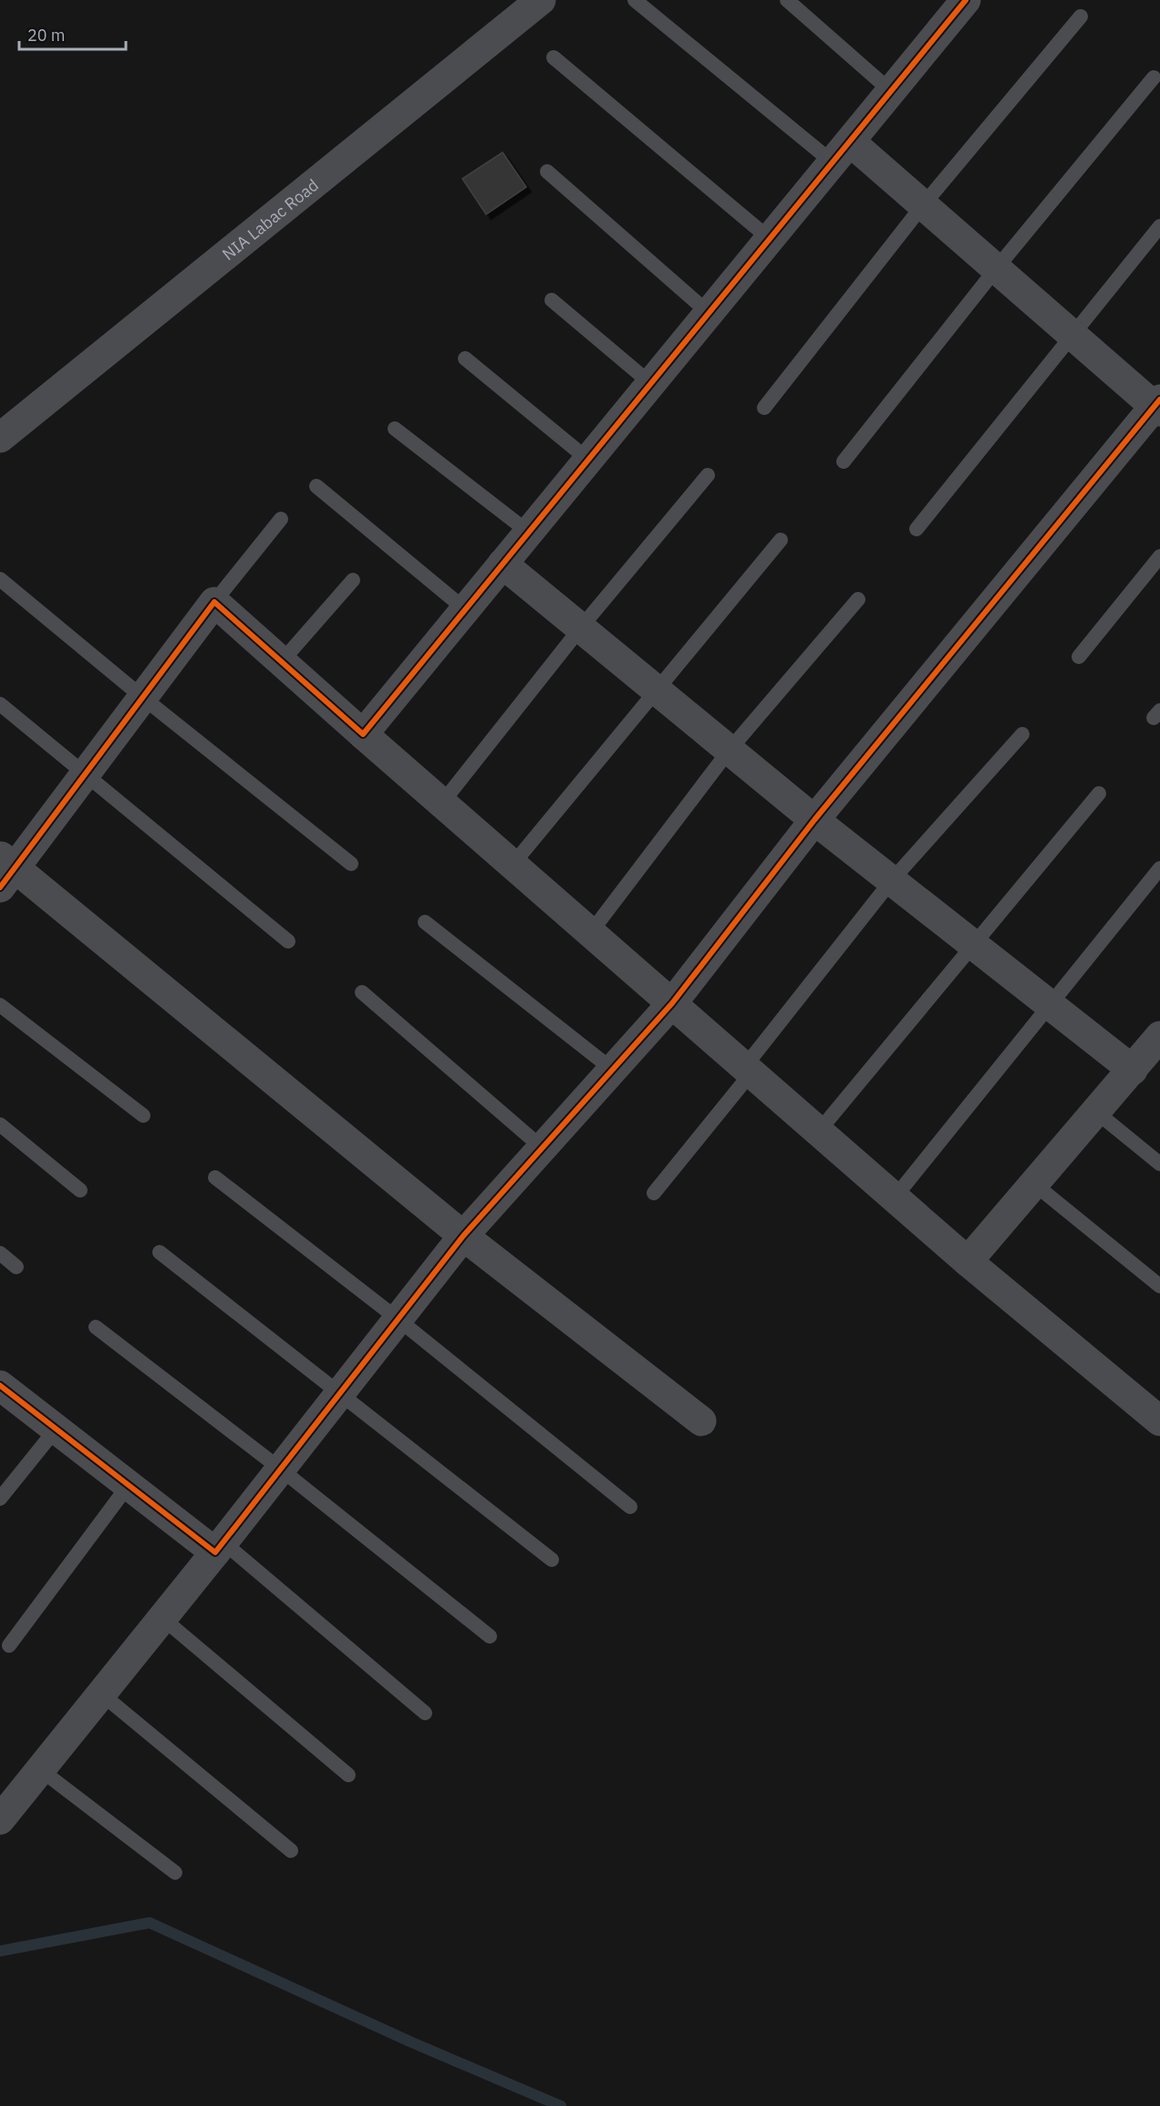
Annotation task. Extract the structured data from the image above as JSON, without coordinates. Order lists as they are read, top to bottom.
{
  "streets": {
    "street": ["NIA Labac Road"]
  },
  "scale_bar": "20 m"
}
